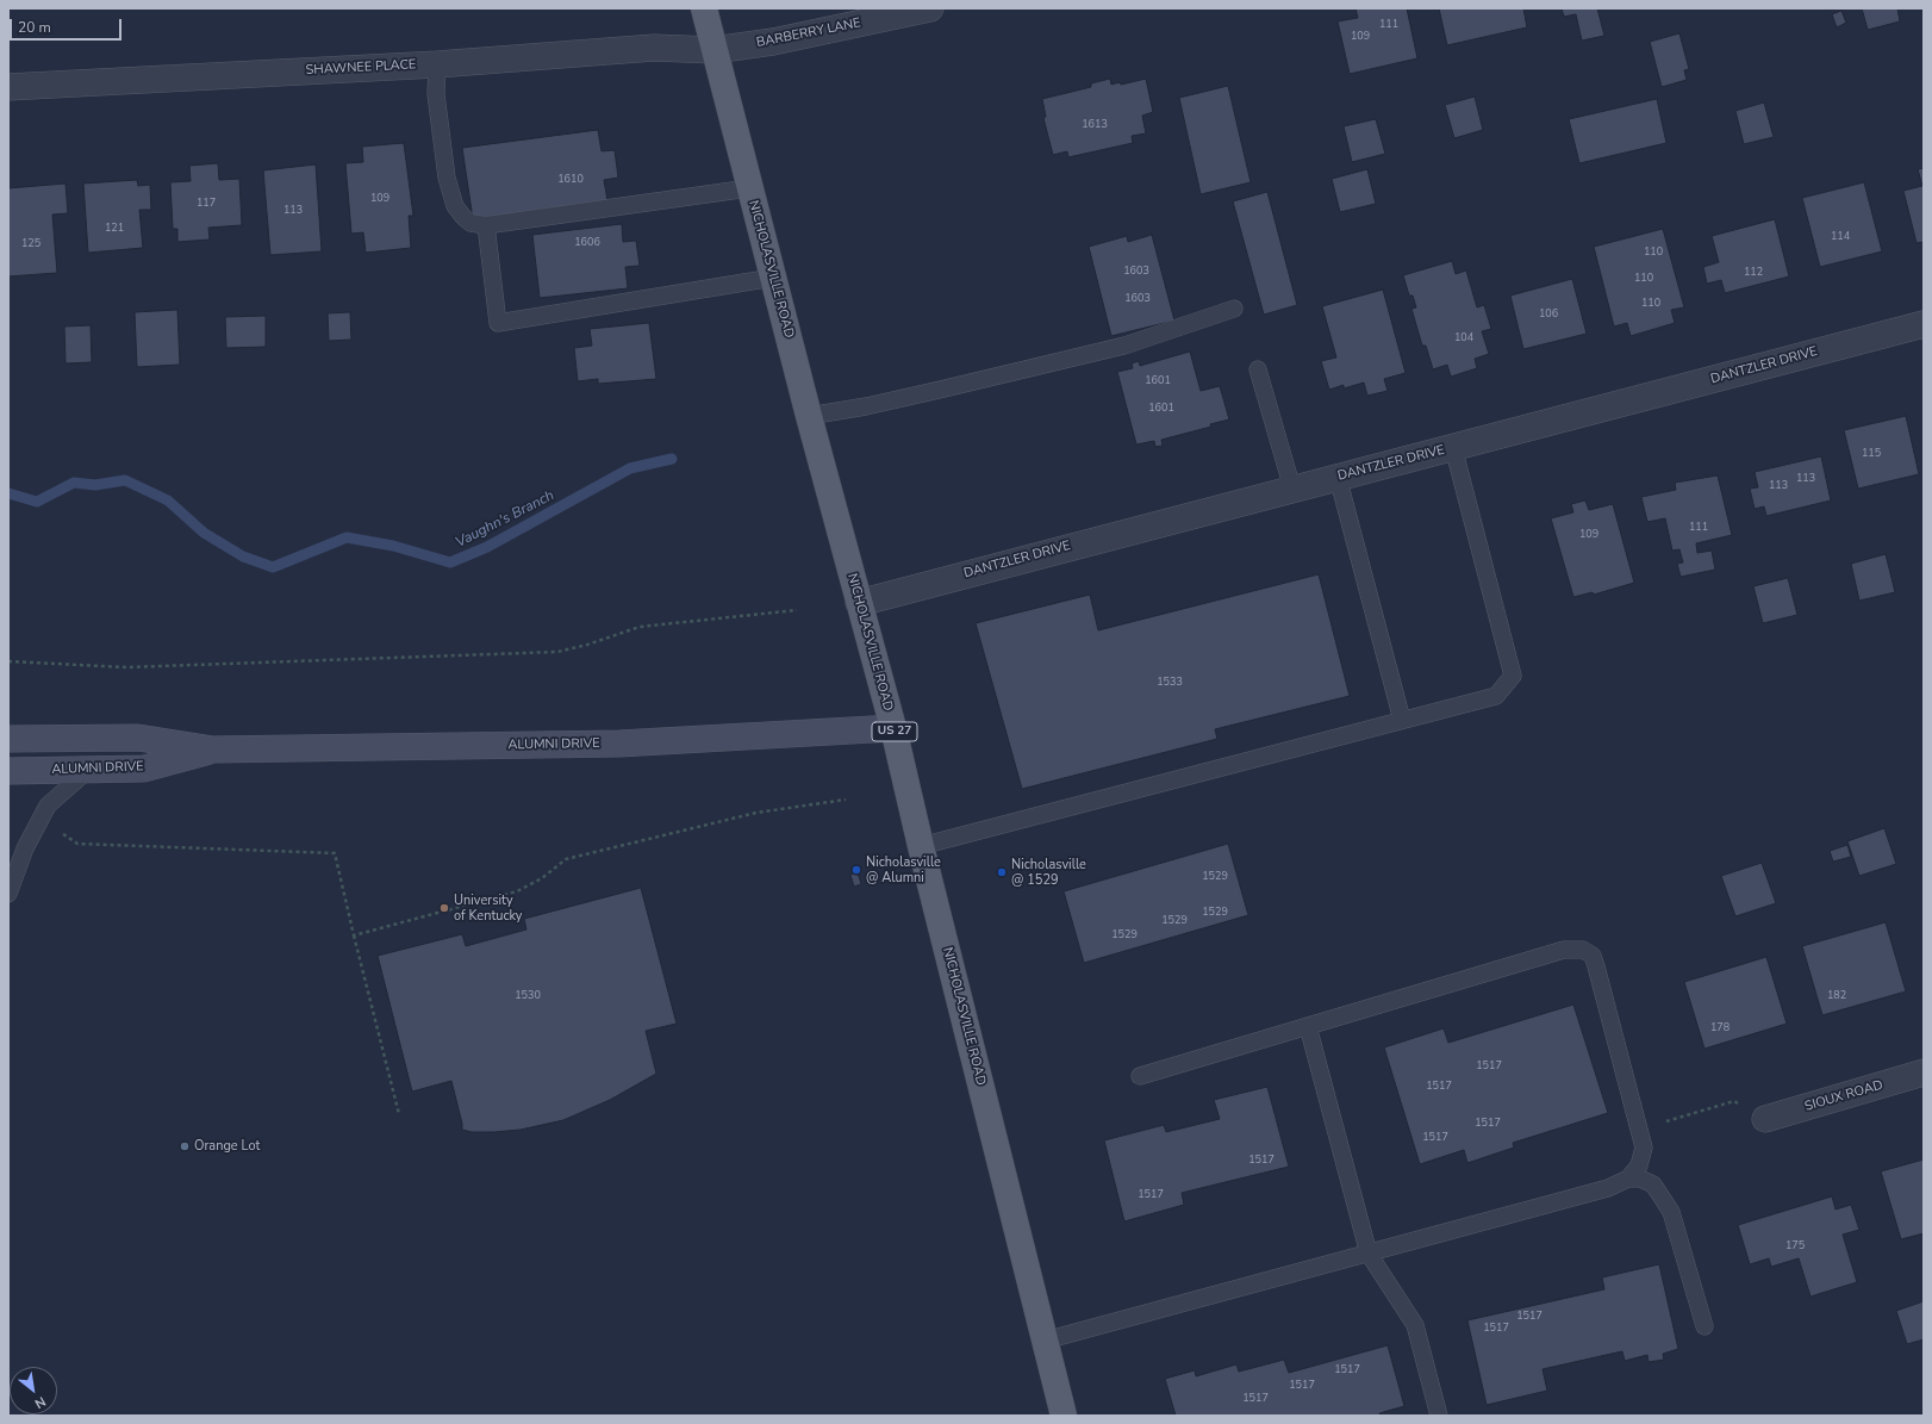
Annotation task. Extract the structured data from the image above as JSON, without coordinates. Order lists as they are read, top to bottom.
{
  "streets": {
    "main road": ["NICHOLASVILLE ROAD", "US 27", "ALUMNI DRIVE"],
    "street": [
      "BARBERRY LANE",
      "SHAWNEE PLACE",
      "DANTZLER DRIVE",
      "SIOUX ROAD"
    ]
  },
  "crossings": [
    ["BARBERRY LANE", "SHAWNEE PLACE"],
    ["BARBERRY LANE", "NICHOLASVILLE ROAD"],
    ["SHAWNEE PLACE", "NICHOLASVILLE ROAD"],
    ["NICHOLASVILLE ROAD", "DANTZLER DRIVE"],
    ["NICHOLASVILLE ROAD", "ALUMNI DRIVE"]
  ],
  "water": ["Vaughn's Branch"],
  "places": [
    "Nicholasville @ Alumni",
    "Nicholasville @ 1529",
    "University of Kentucky",
    "Orange Lot"
  ],
  "house_numbers": [
    "111",
    "109",
    "1613",
    "1610",
    "109",
    "117",
    "113",
    "121",
    "114",
    "1606",
    "125",
    "110",
    "1603",
    "112",
    "110",
    "1603",
    "110",
    "106",
    "104",
    "1601",
    "1601",
    "115",
    "113",
    "113",
    "111",
    "109",
    "1533",
    "1529",
    "1529",
    "1529",
    "1529",
    "1530",
    "182",
    "178",
    "1517",
    "1517",
    "1517",
    "1517",
    "1517",
    "1517",
    "175",
    "1517",
    "1517",
    "1517",
    "1517",
    "1517"
  ],
  "scale_bar": "20 m",
  "north": "bottom right"
}
